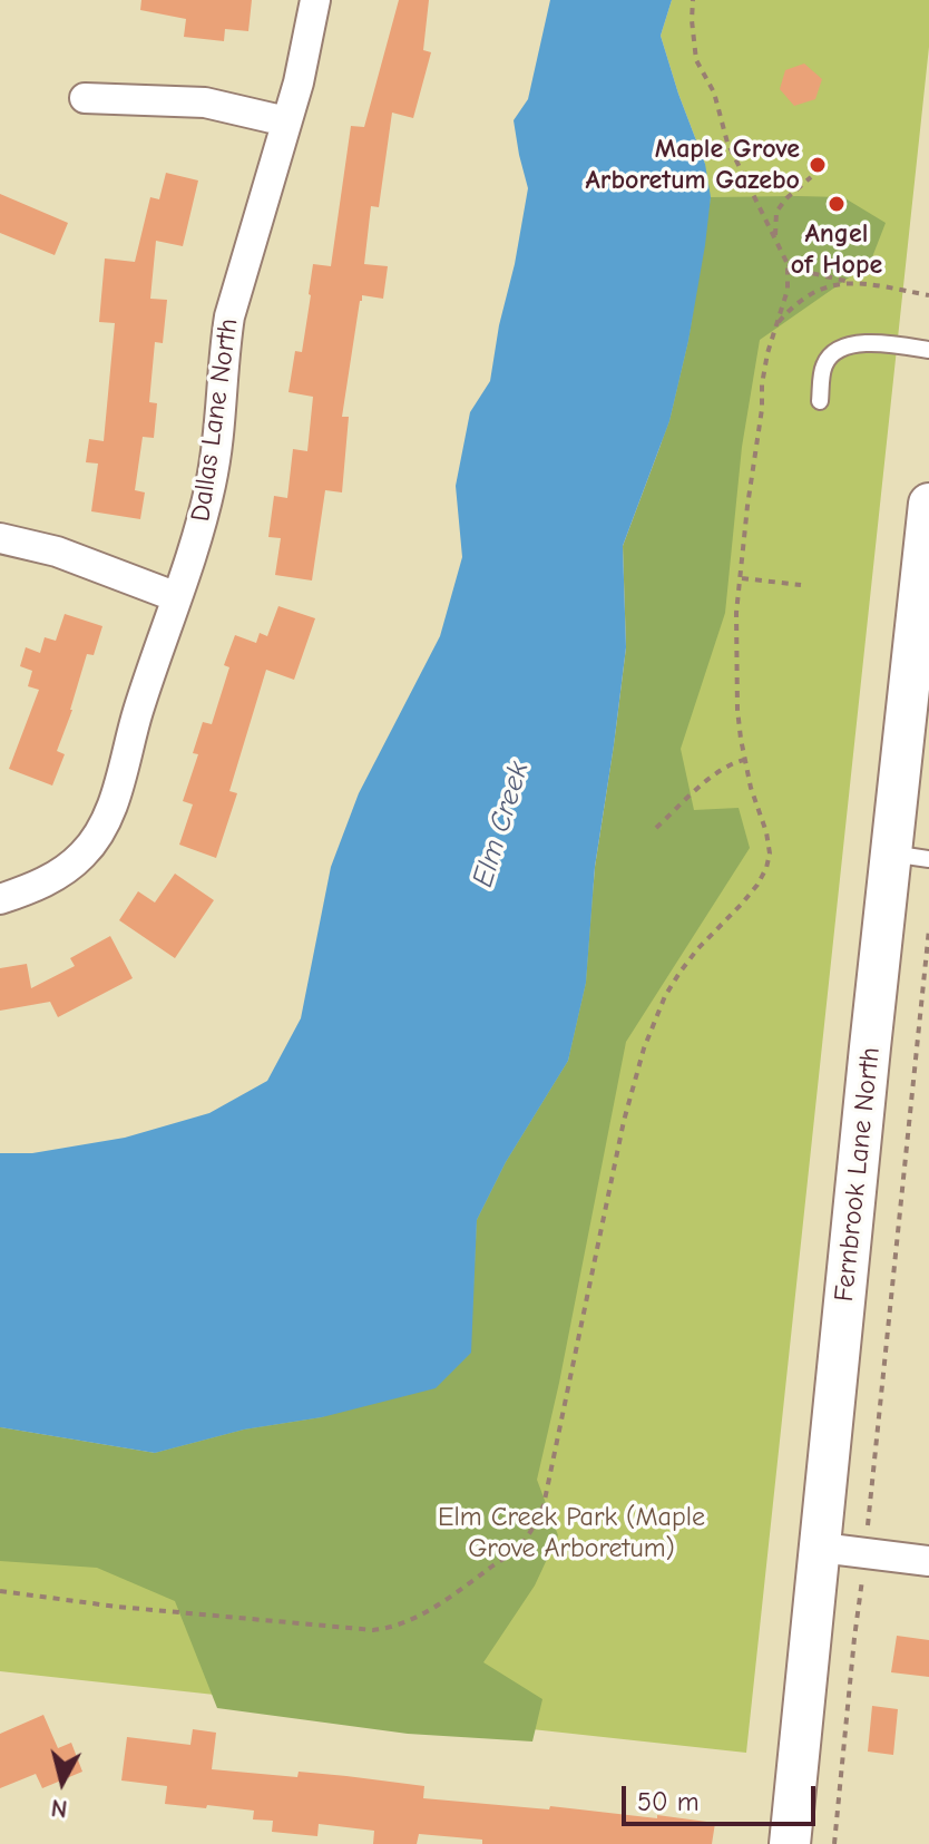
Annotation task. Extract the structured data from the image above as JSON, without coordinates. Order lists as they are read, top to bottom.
{
  "streets": {
    "street": ["Dallas Lane North", "Fernbrook Lane North"]
  },
  "water": ["Elm Creek"],
  "parks": ["Elm Creek Park (Maple Grove Arboretum)"],
  "places": ["Maple Grove Arboretum Gazebo", "Angel of Hope"],
  "scale_bar": "50 m",
  "north": "bottom"
}
